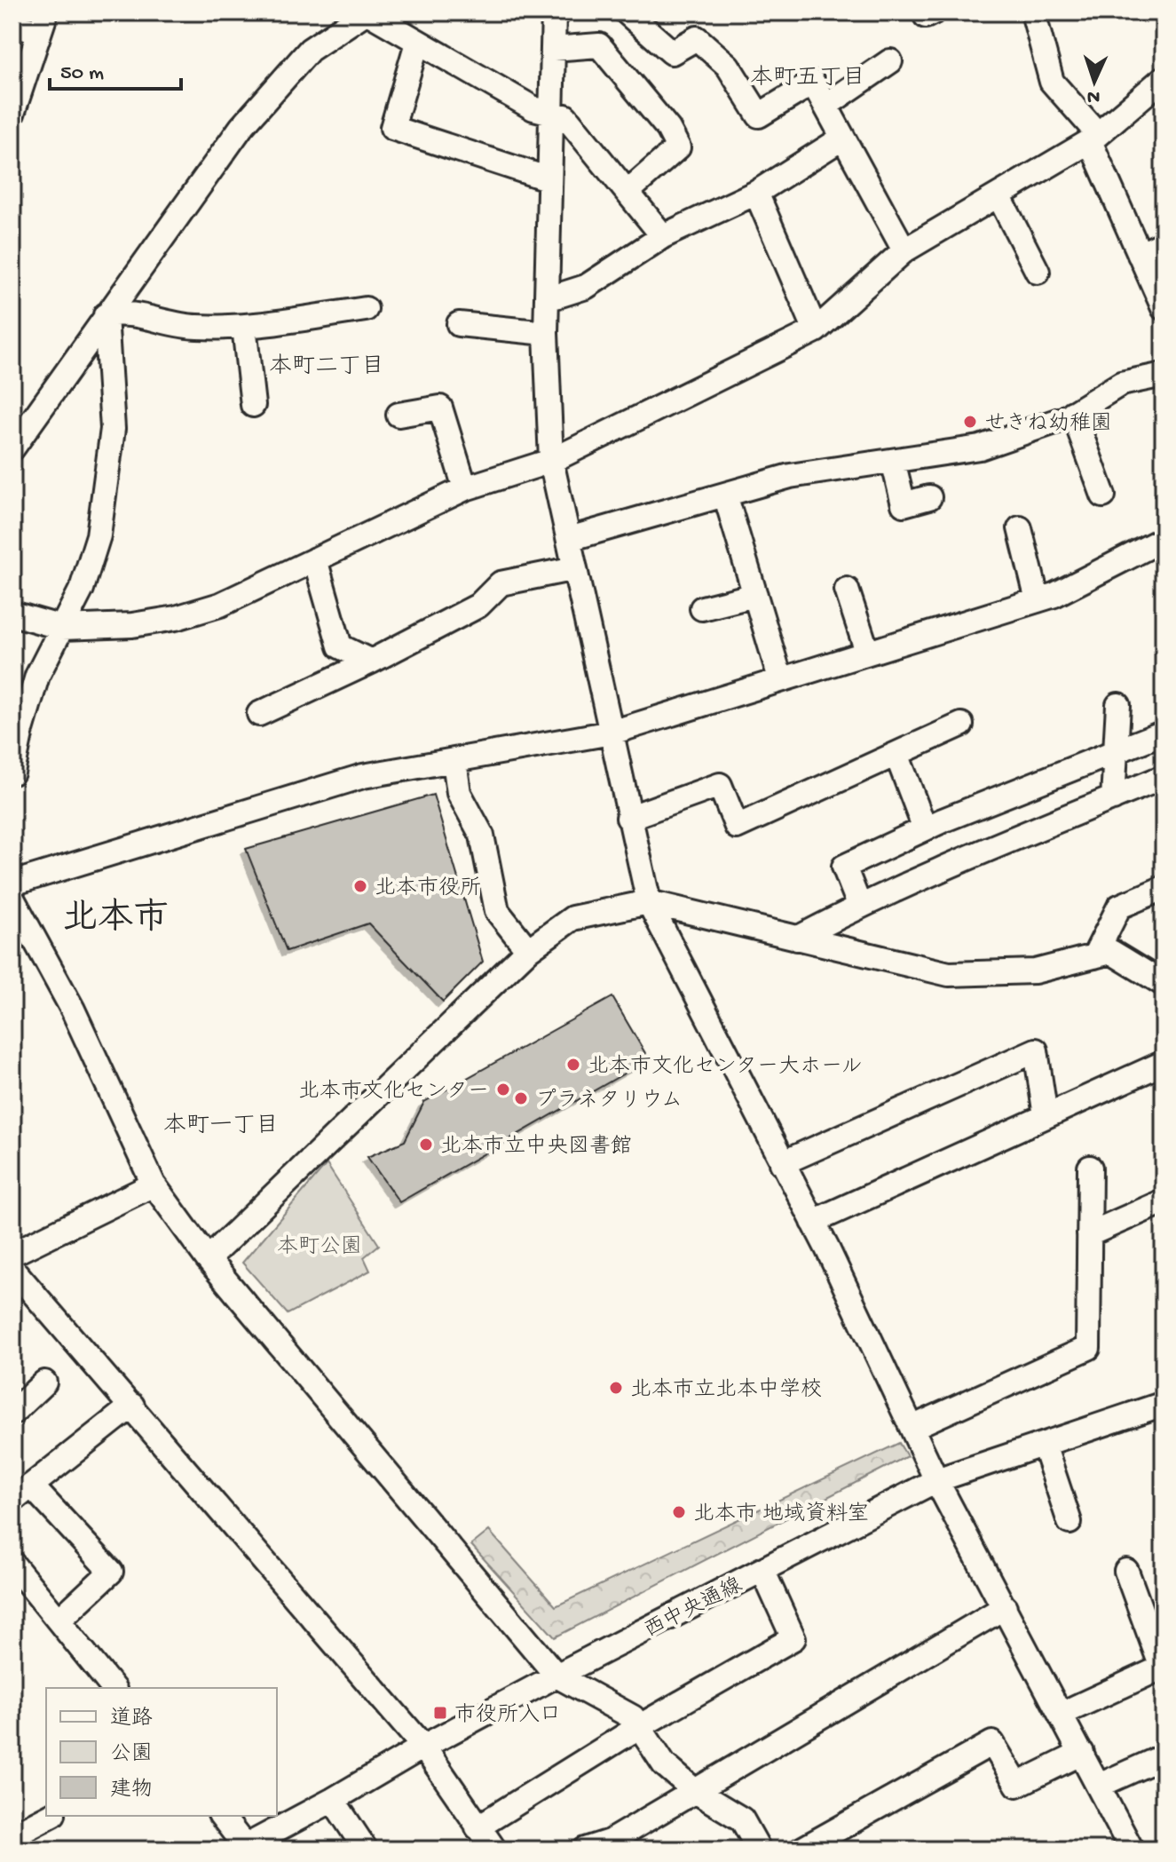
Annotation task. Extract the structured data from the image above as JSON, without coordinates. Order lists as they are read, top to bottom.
{
  "streets": {
    "street": ["西中央通線"]
  },
  "districts": [
    "本町五丁目",
    "本町二丁目",
    "北本市",
    "本町一丁目"
  ],
  "parks": ["本町公園"],
  "places": {
    "other": [
      "せきね幼稚園",
      "北本市役所",
      "北本市文化センター大ホール",
      "北本市文化センター",
      "プラネタリウム",
      "北本市立中央図書館",
      "北本市立北本中学校",
      "北本市 地域資料室"
    ],
    "transit": ["市役所入口"]
  },
  "legend": ["道路", "公園", "建物"],
  "scale_bar": "50 m",
  "north": "bottom"
}
